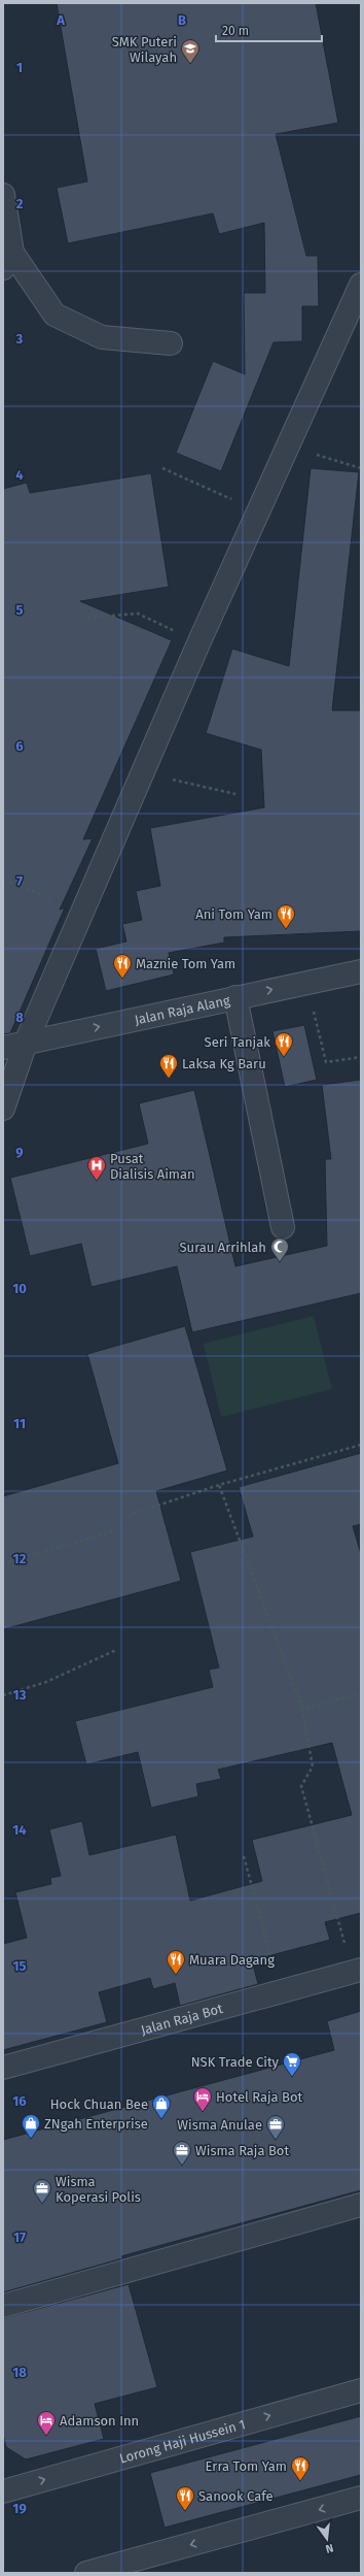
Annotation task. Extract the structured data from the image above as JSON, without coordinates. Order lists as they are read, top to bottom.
{
  "streets": {
    "street": ["Jalan Raja Alang", "Jalan Raja Bot", "Lorong Haji Hussein 1"]
  },
  "one_way": ["Jalan Raja Alang"],
  "places": {
    "school or university": ["SMK Puteri Wilayah"],
    "restaurant": [
      "Ani Tom Yam",
      "Maznie Tom Yam",
      "Seri Tanjak",
      "Laksa Kg Baru",
      "Muara Dagang",
      "Erra Tom Yam",
      "Sanook Cafe"
    ],
    "hospital": ["Pusat Dialisis Aiman"],
    "mosque": ["Surau Arrihlah"],
    "supermarket": ["NSK Trade City"],
    "hotel": ["Hotel Raja Bot", "Adamson Inn"],
    "shop": ["Hock Chuan Bee", "ZNgah Enterprise"],
    "office": ["Wisma Anulae", "Wisma Raja Bot", "Wisma Koperasi Polis"]
  },
  "scale_bar": "20 m",
  "north": "bottom",
  "grid": {
    "columns": ["A", "B"],
    "rows": [
      "1",
      "2",
      "3",
      "4",
      "5",
      "6",
      "7",
      "8",
      "9",
      "10",
      "11",
      "12",
      "13",
      "14",
      "15",
      "16",
      "17",
      "18",
      "19"
    ]
  }
}
